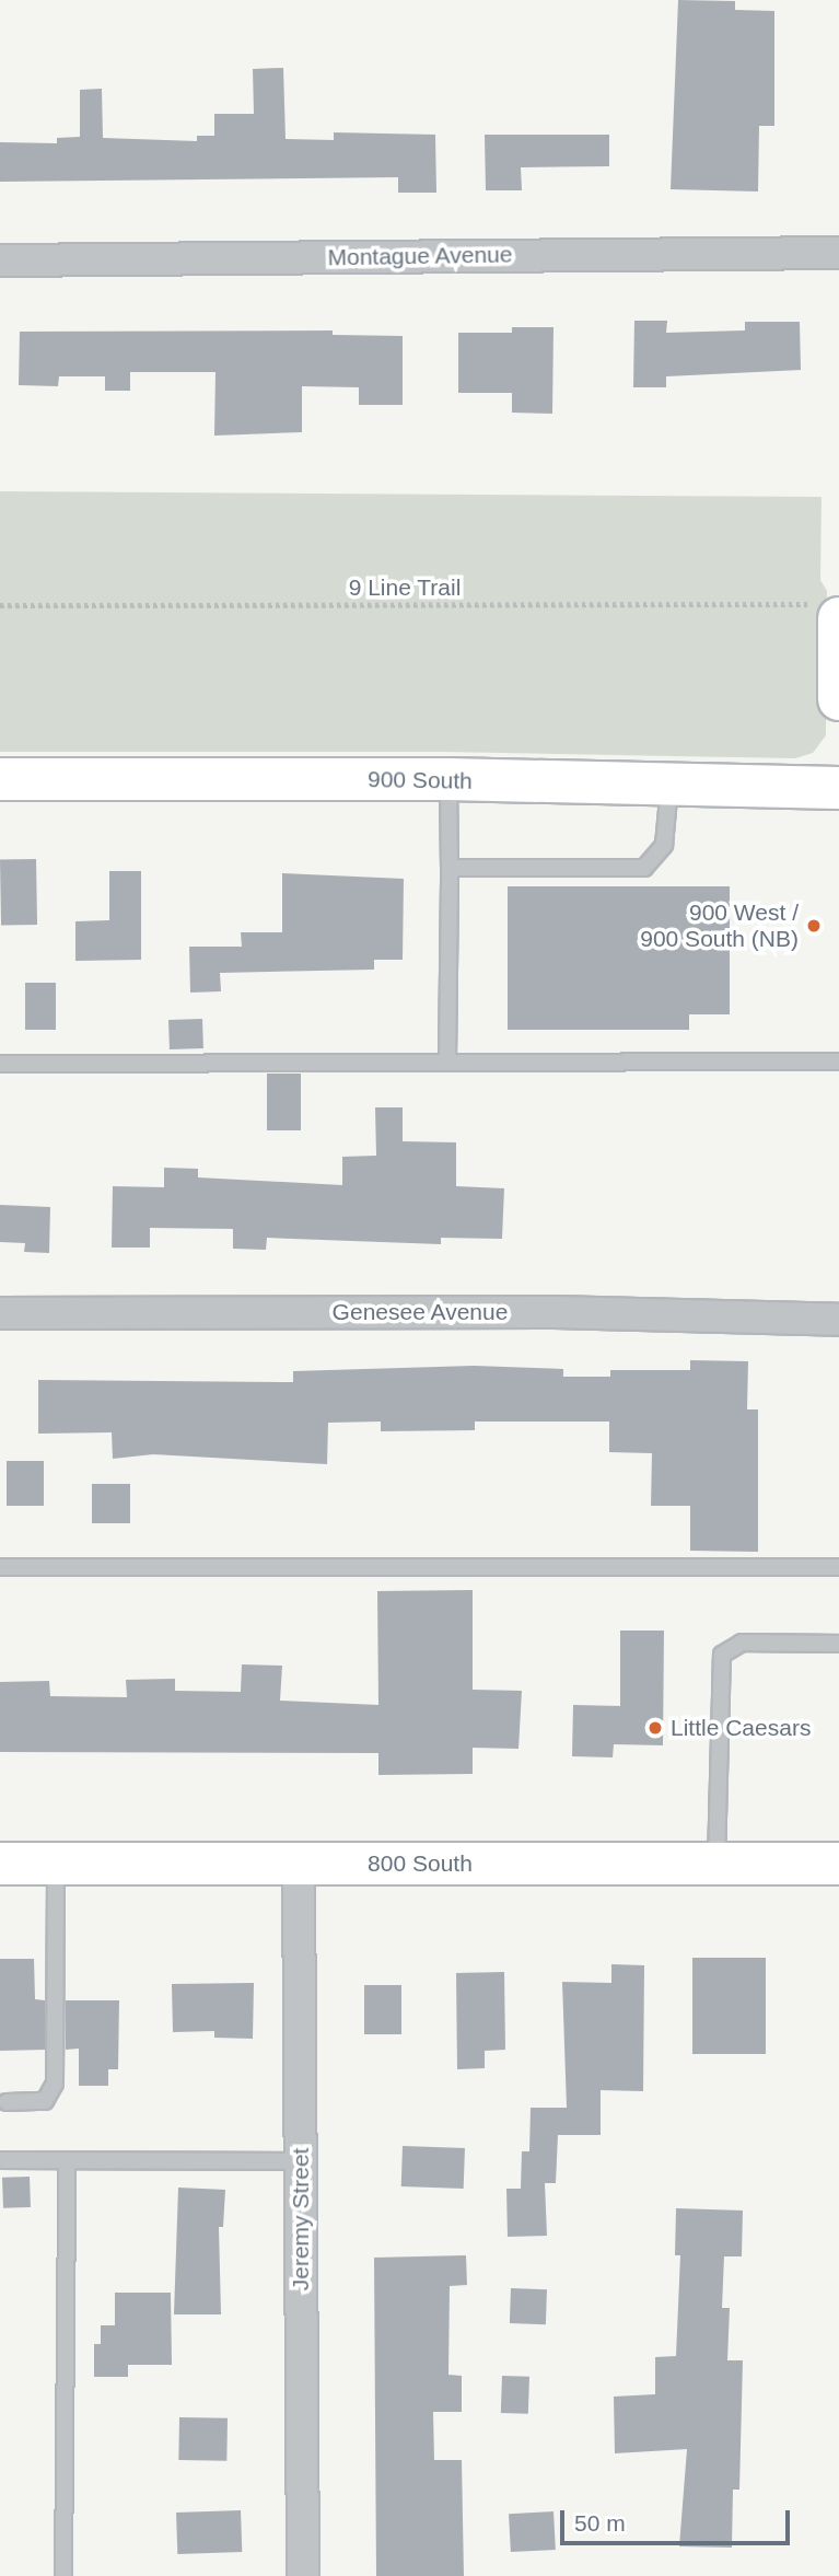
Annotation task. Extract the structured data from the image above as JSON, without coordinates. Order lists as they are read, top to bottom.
{
  "streets": {
    "street": [
      "Montague Avenue",
      "900 South",
      "Genesee Avenue",
      "800 South",
      "Jeremy Street"
    ],
    "path": ["9 Line Trail"]
  },
  "crossings": [
    ["800 South", "Jeremy Street"]
  ],
  "places": ["900 West / 900 South (NB)", "Little Caesars"],
  "scale_bar": "50 m"
}
